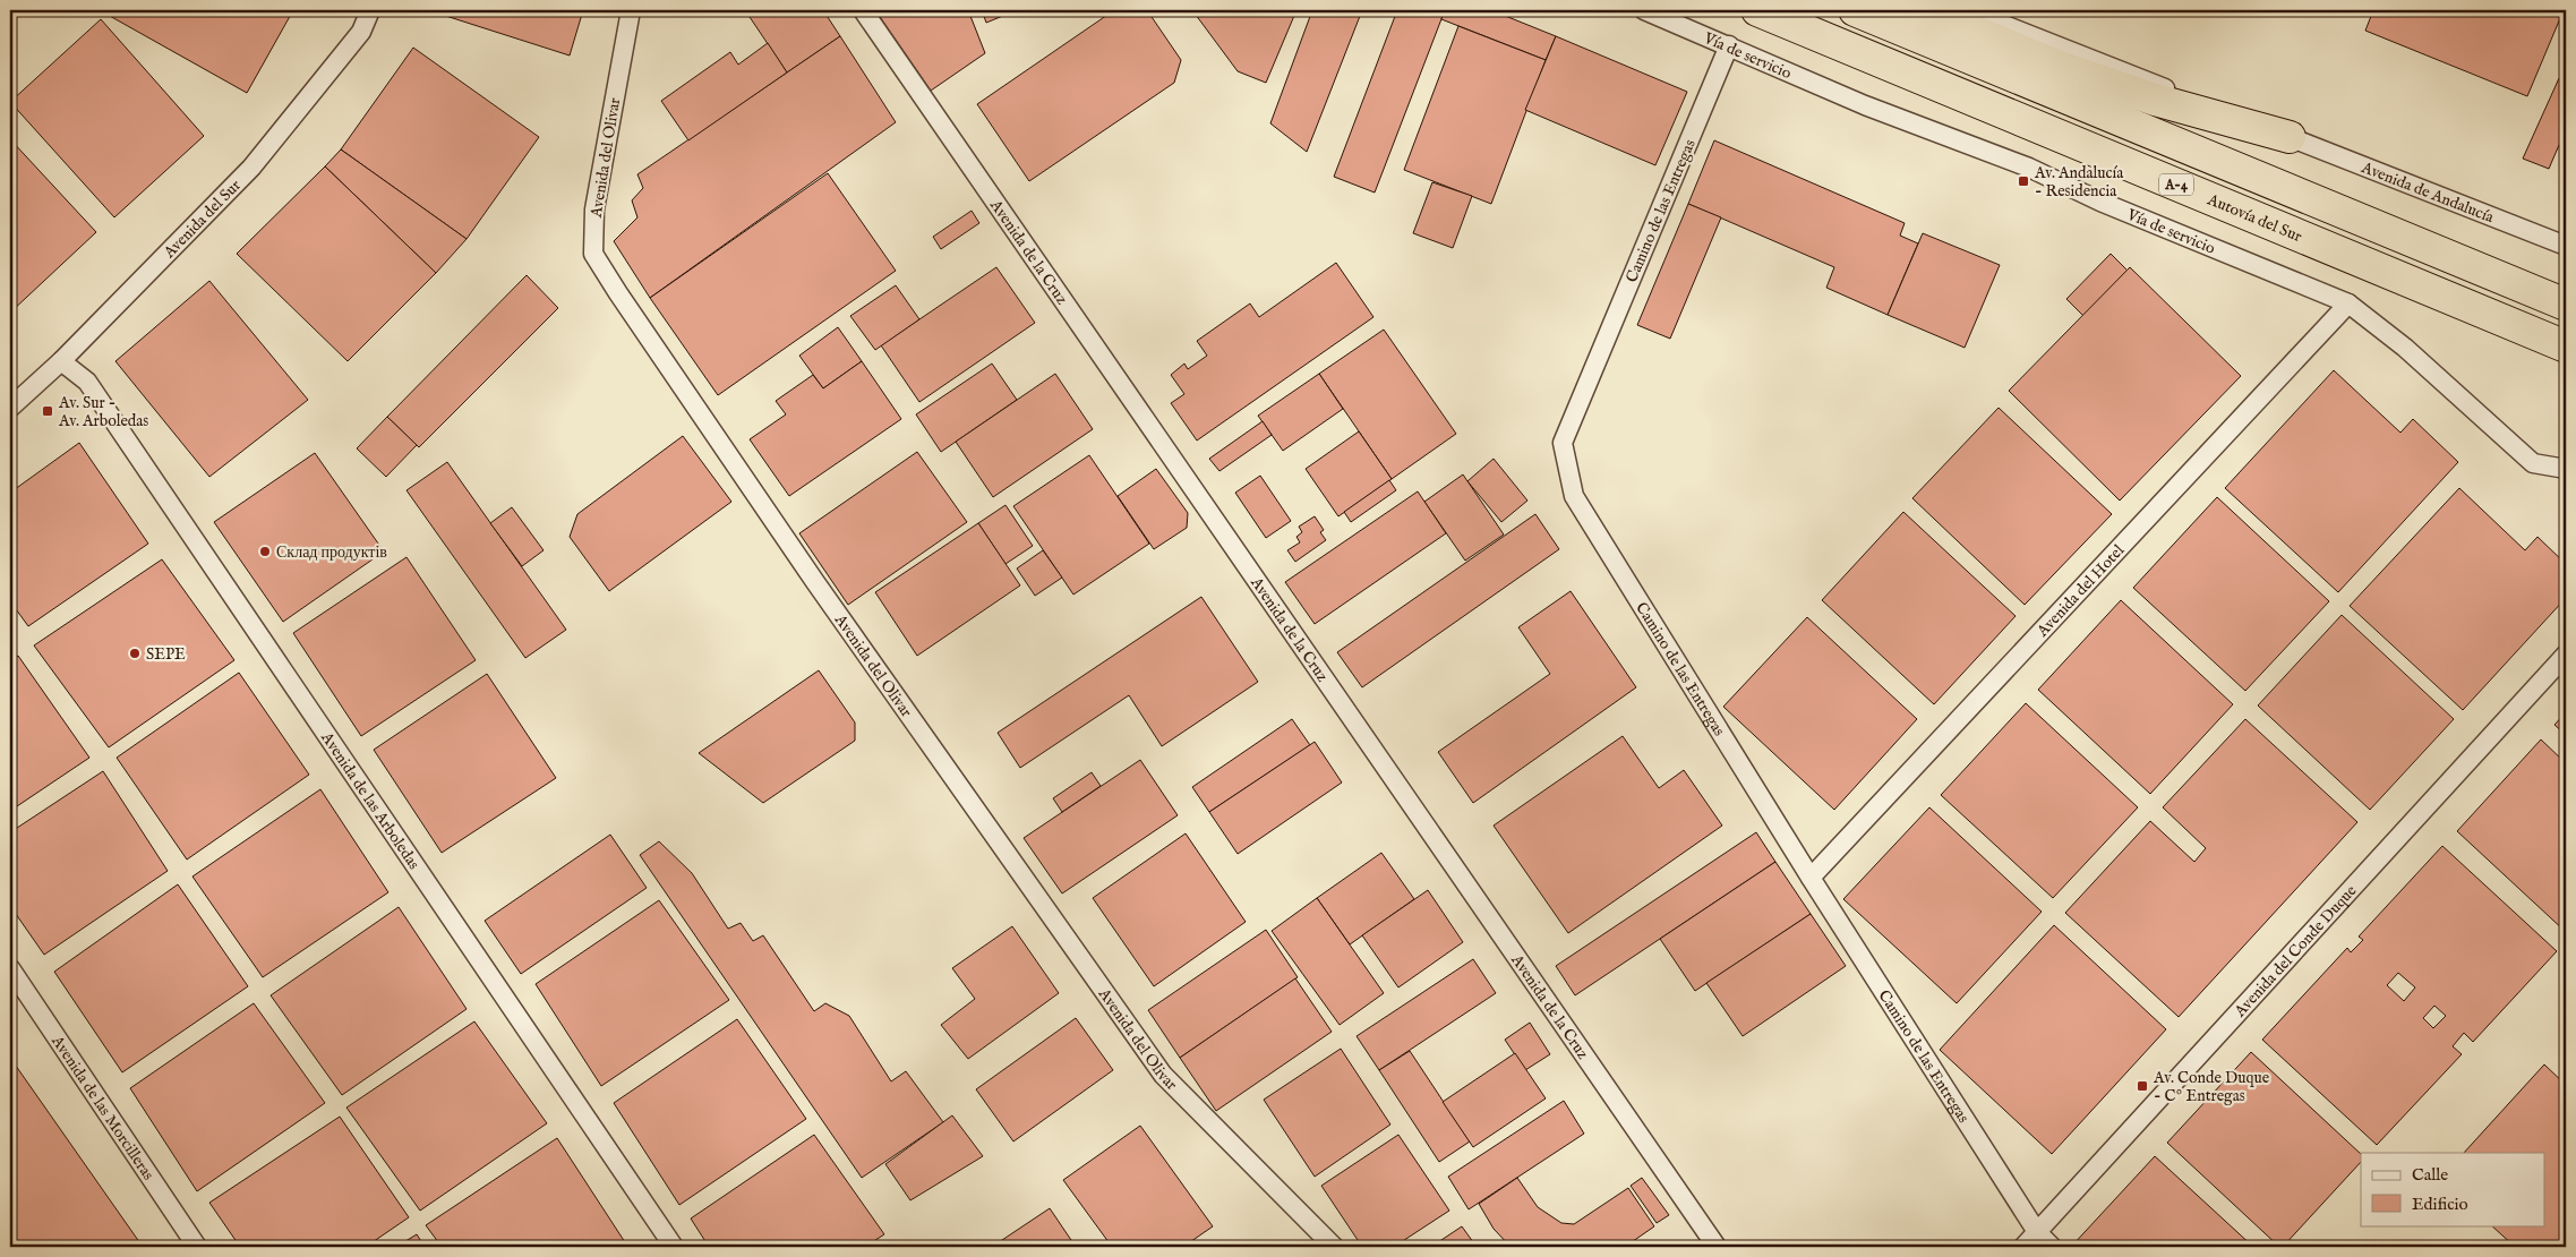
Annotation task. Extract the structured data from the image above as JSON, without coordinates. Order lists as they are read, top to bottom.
{
  "streets": {
    "highway": ["A-4", "Autovía del Sur"],
    "street": [
      "Vía de servicio",
      "Avenida del Olivar",
      "Avenida de Andalucía",
      "Camino de las Entregas",
      "Avenida del Sur",
      "Avenida de la Cruz",
      "Avenida del Hotel",
      "Avenida de las Arboledas",
      "Avenida del Conde Duque",
      "Avenida de las Morcilleras"
    ]
  },
  "crossings": [
    ["Vía de servicio", "Camino de las Entregas"],
    ["Vía de servicio", "Avenida del Hotel"],
    ["Camino de las Entregas", "Avenida del Hotel"],
    ["Camino de las Entregas", "Avenida del Conde Duque"],
    ["Avenida del Sur", "Avenida de las Arboledas"]
  ],
  "places": {
    "transit": ["Av. Andalucía - Residencia", "Av. Sur - Av. Arboledas", "Av. Conde Duque - Cº Entregas"],
    "other": ["Склад продуктів", "SEPE"]
  },
  "legend": ["Calle", "Edificio"]
}
